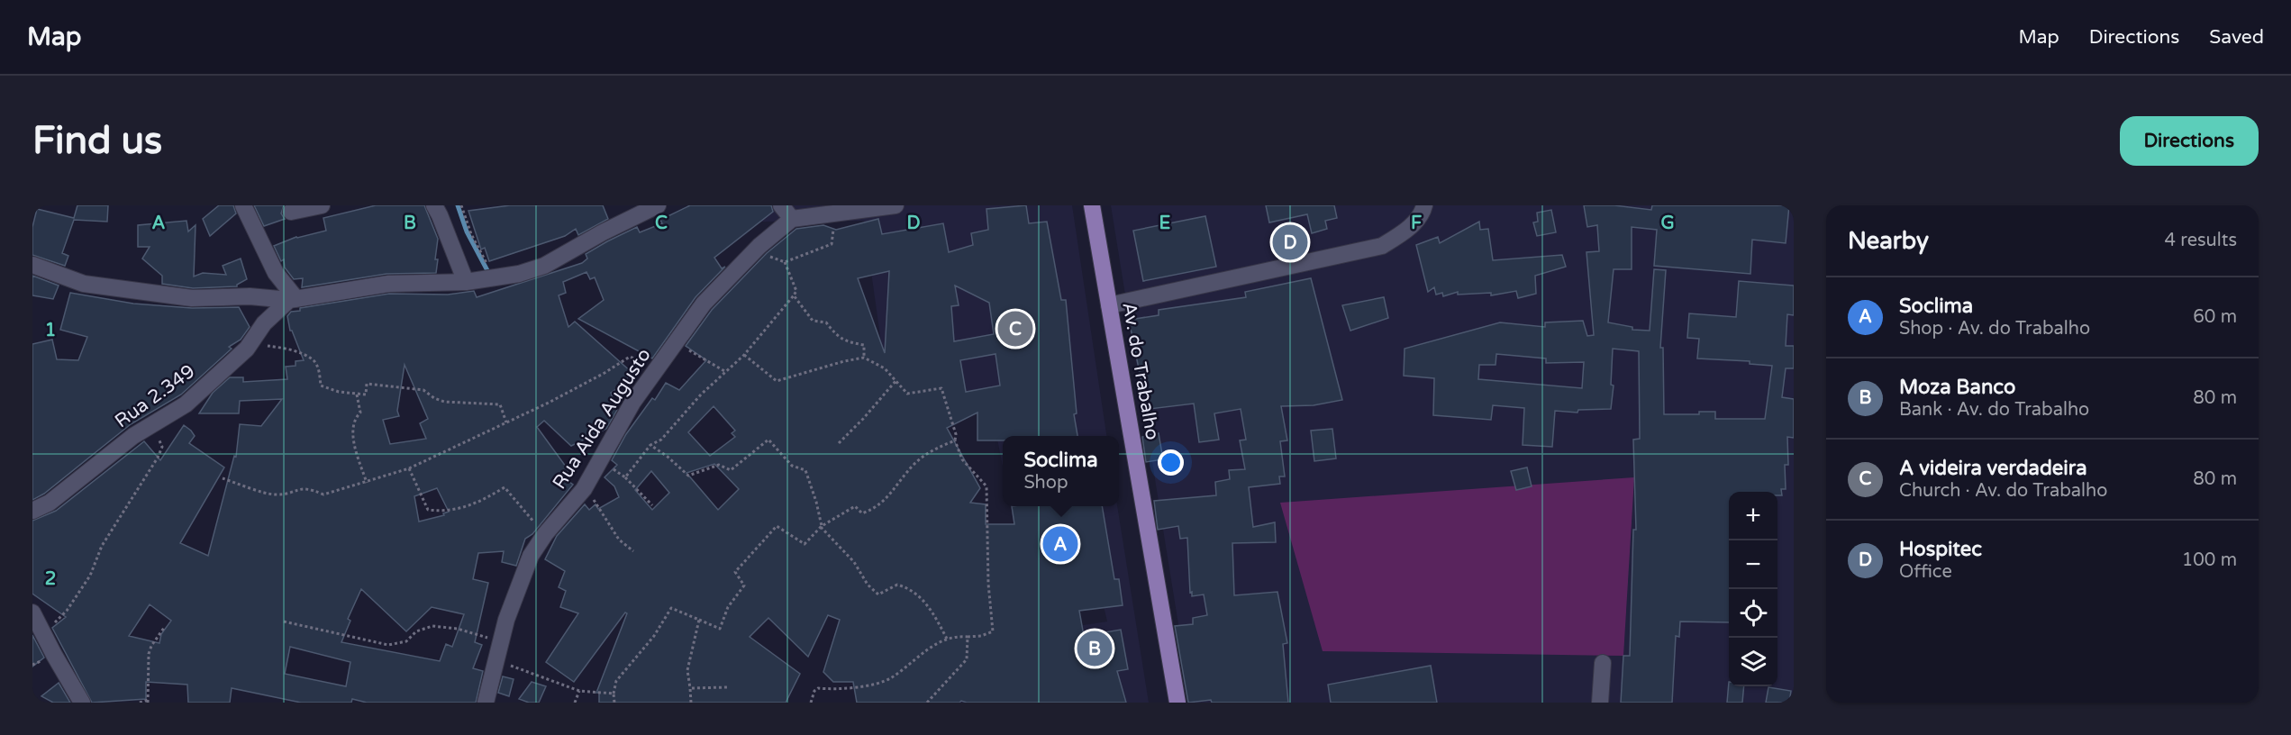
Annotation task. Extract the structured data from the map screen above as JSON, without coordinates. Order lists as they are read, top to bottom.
{
  "streets": {
    "main road": ["Av. do Trabalho"],
    "street": ["Rua 2.349", "Rua Aida Augusto"]
  },
  "page": {
    "header": "Map",
    "nav": ["Map", "Directions", "Saved"],
    "buttons": "Directions",
    "title": "Find us",
    "heading": ["Nearby", "4 results"],
    "pins": [
      "D",
      "C",
      "A",
      "B"
    ],
    "list": [
      {
        "mark": "A",
        "name": "Soclima",
        "note": "Shop · Av. do Trabalho",
        "value": "60 m"
      },
      {
        "mark": "B",
        "name": "Moza Banco",
        "note": "Bank · Av. do Trabalho",
        "value": "80 m"
      },
      {
        "mark": "C",
        "name": "A videira verdadeira",
        "note": "Church · Av. do Trabalho",
        "value": "80 m"
      },
      {
        "mark": "D",
        "name": "Hospitec",
        "note": "Office",
        "value": "100 m"
      }
    ],
    "popup": ["Soclima", "Shop"],
    "map_buttons": ["+", "−"]
  },
  "grid": {
    "columns": [
      "A",
      "B",
      "C",
      "D",
      "E",
      "F",
      "G"
    ],
    "rows": ["1", "2"]
  }
}
